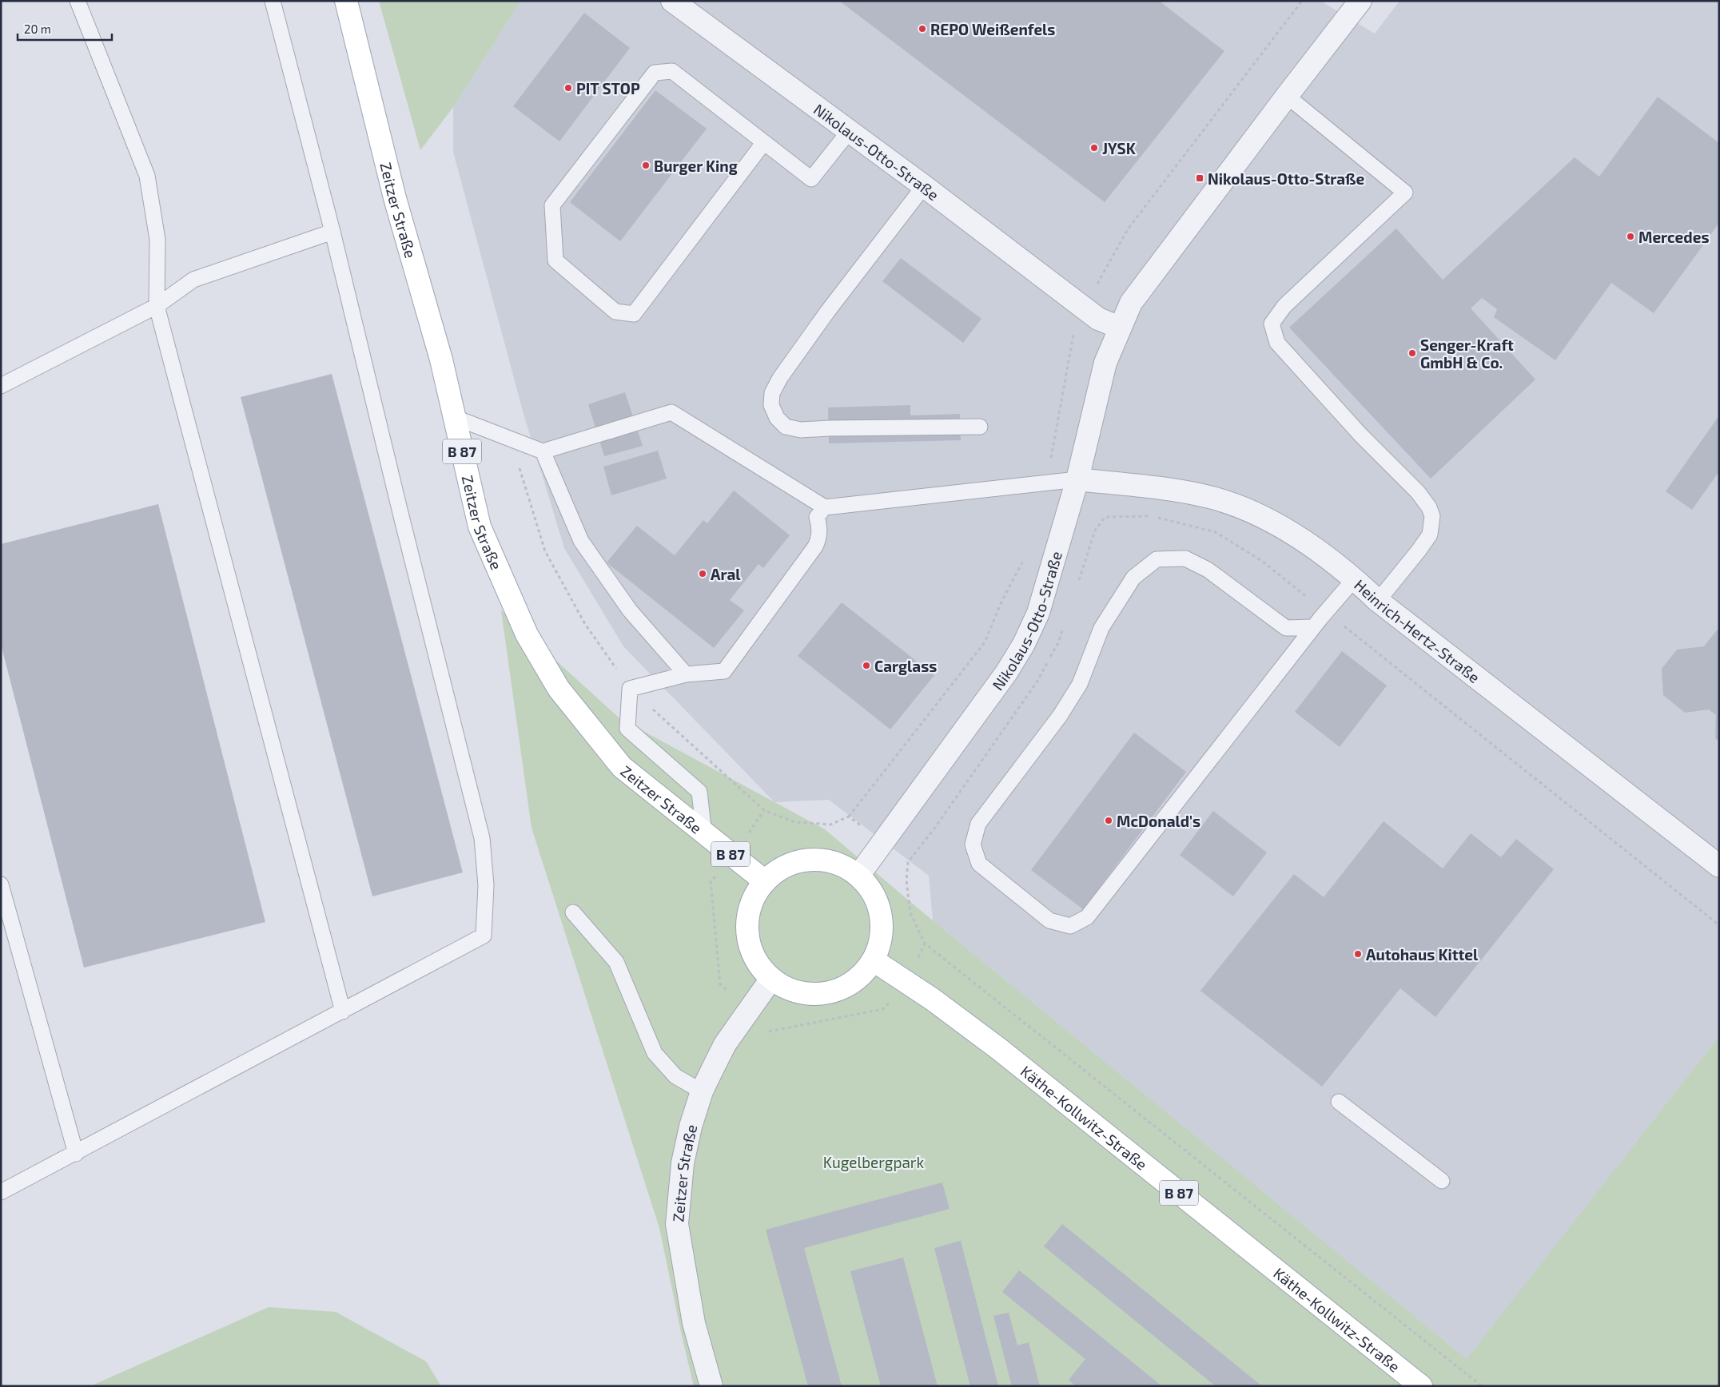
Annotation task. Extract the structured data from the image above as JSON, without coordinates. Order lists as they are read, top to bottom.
{
  "streets": {
    "main road": ["Zeitzer Straße", "B 87", "Käthe-Kollwitz-Straße"],
    "street": ["Nikolaus-Otto-Straße", "Heinrich-Hertz-Straße"]
  },
  "crossings": [
    ["Nikolaus-Otto-Straße", "Zeitzer Straße"],
    ["Nikolaus-Otto-Straße", "Heinrich-Hertz-Straße"],
    ["Nikolaus-Otto-Straße", "Käthe-Kollwitz-Straße"],
    ["Zeitzer Straße", "Käthe-Kollwitz-Straße"]
  ],
  "parks": ["Kugelbergpark"],
  "places": {
    "other": [
      "REPO Weißenfels",
      "PIT STOP",
      "JYSK",
      "Burger King",
      "Mercedes",
      "Senger-Kraft GmbH & Co.",
      "Aral",
      "Carglass",
      "McDonald's",
      "Autohaus Kittel"
    ],
    "transit": ["Nikolaus-Otto-Straße"]
  },
  "scale_bar": "20 m"
}
